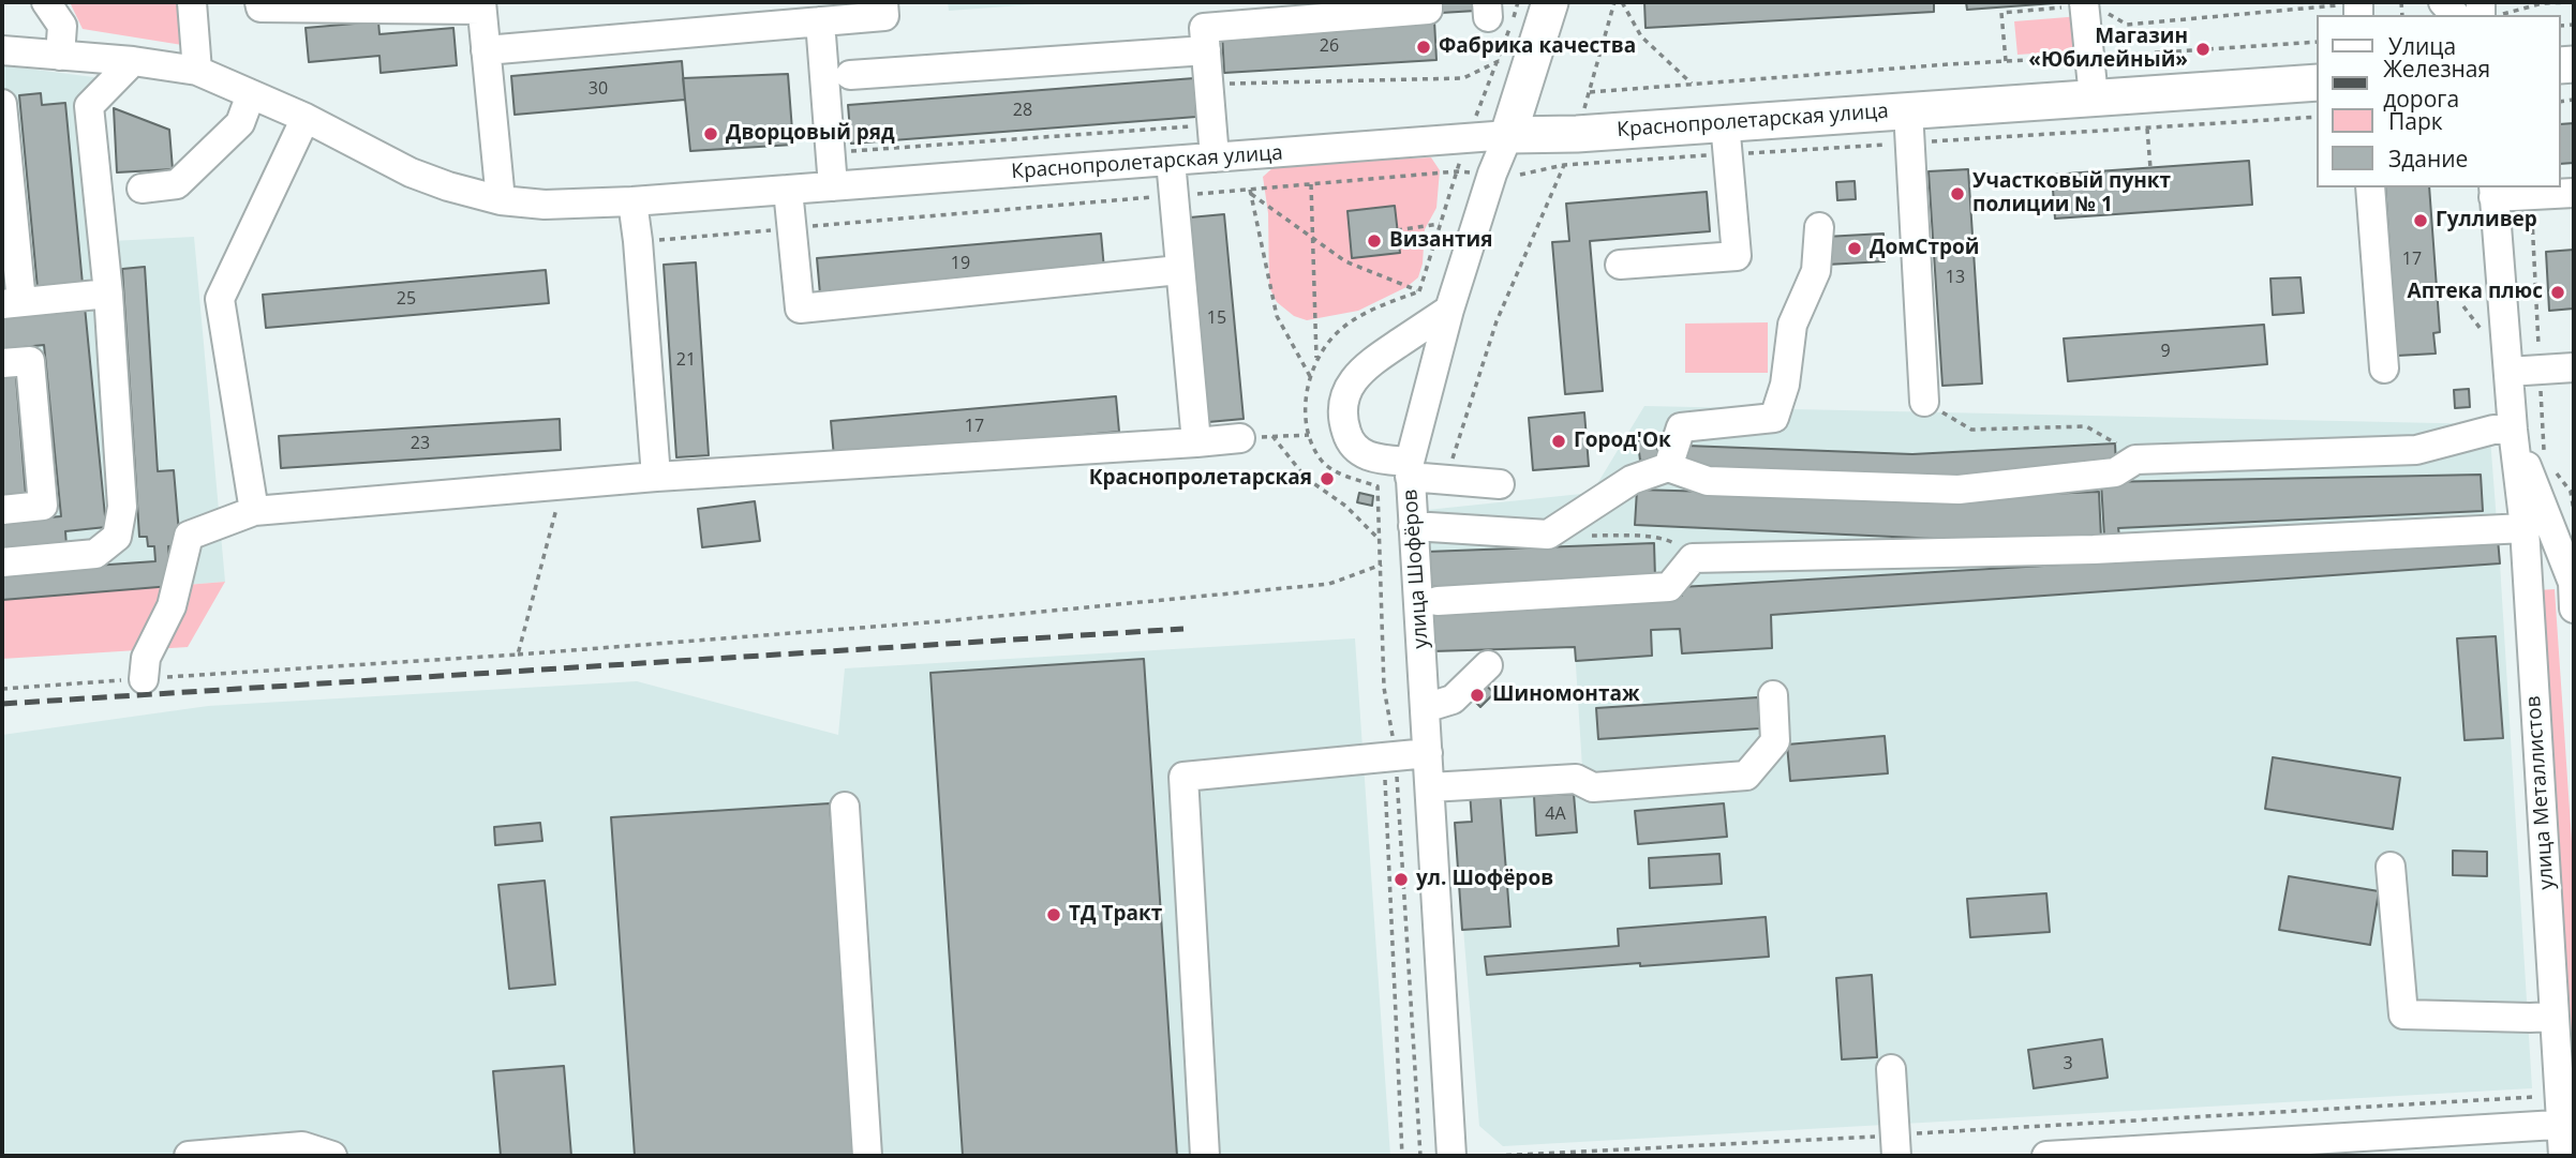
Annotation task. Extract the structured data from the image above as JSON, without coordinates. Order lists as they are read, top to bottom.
{
  "streets": {
    "main road": ["Краснопролетарская улица", "улица Шофёров"],
    "street": ["улица Металлистов"]
  },
  "crossings": [
    ["Краснопролетарская улица", "улица Шофёров"]
  ],
  "places": [
    "Фабрика качества",
    "Магазин «Юбилейный»",
    "Дворцовый ряд",
    "Участковый пункт полиции № 1",
    "Гулливер",
    "Византия",
    "ДомСтрой",
    "Аптека плюс",
    "Город'Ок",
    "Краснопролетарская",
    "Шиномонтаж",
    "ул. Шофёров",
    "ТД Тракт"
  ],
  "house_numbers": [
    "26",
    "30",
    "28",
    "17",
    "19",
    "13",
    "25",
    "15",
    "9",
    "21",
    "17",
    "23",
    "4А",
    "3"
  ],
  "legend": [
    "Улица",
    "Железная дорога",
    "Парк",
    "Здание"
  ]
}
